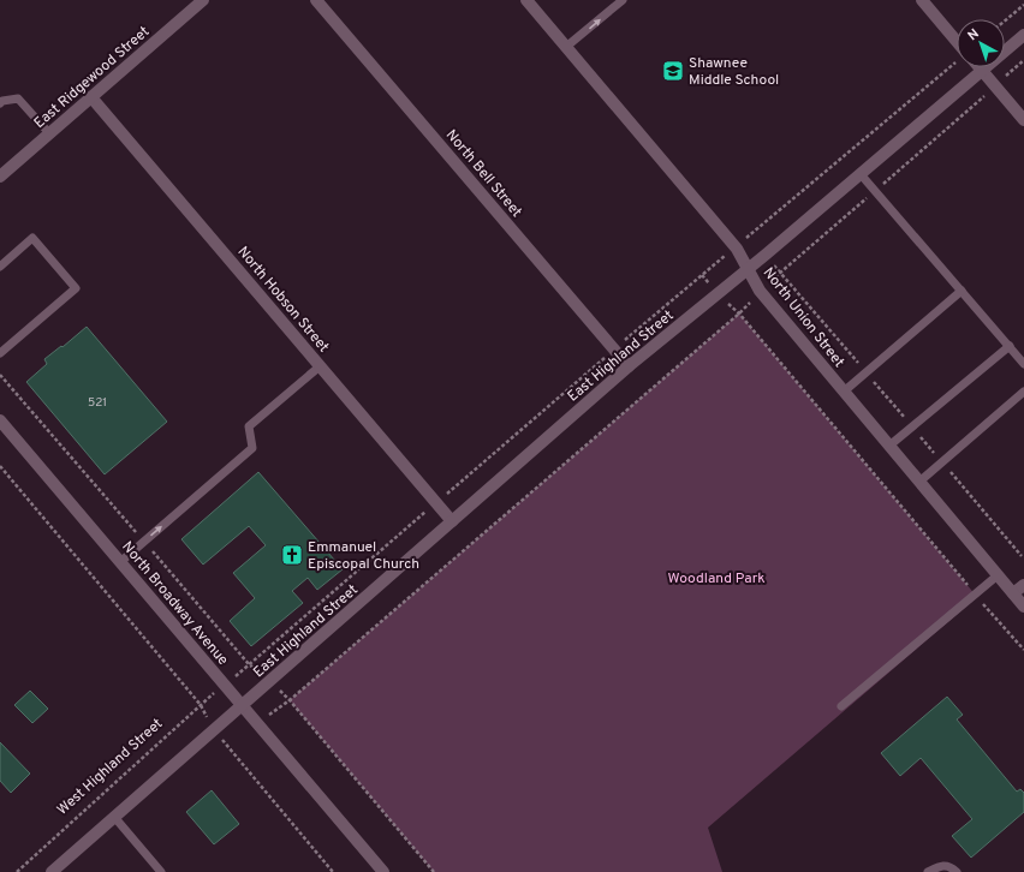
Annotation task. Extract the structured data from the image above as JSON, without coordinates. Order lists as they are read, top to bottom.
{
  "streets": {
    "street": [
      "East Ridgewood Street",
      "North Bell Street",
      "North Hobson Street",
      "North Union Street",
      "East Highland Street",
      "North Broadway Avenue"
    ],
    "path": ["West Highland Street"]
  },
  "crossings": [
    ["East Ridgewood Street", "North Hobson Street"],
    ["North Bell Street", "East Highland Street"],
    ["North Hobson Street", "East Highland Street"],
    ["North Union Street", "East Highland Street"],
    ["East Highland Street", "North Broadway Avenue"],
    ["East Highland Street", "West Highland Street"],
    ["North Broadway Avenue", "West Highland Street"]
  ],
  "parks": ["Woodland Park"],
  "places": {
    "school or university": ["Shawnee Middle School"],
    "church": ["Emmanuel Episcopal Church"]
  },
  "house_numbers": ["521"],
  "north": "top left"
}
